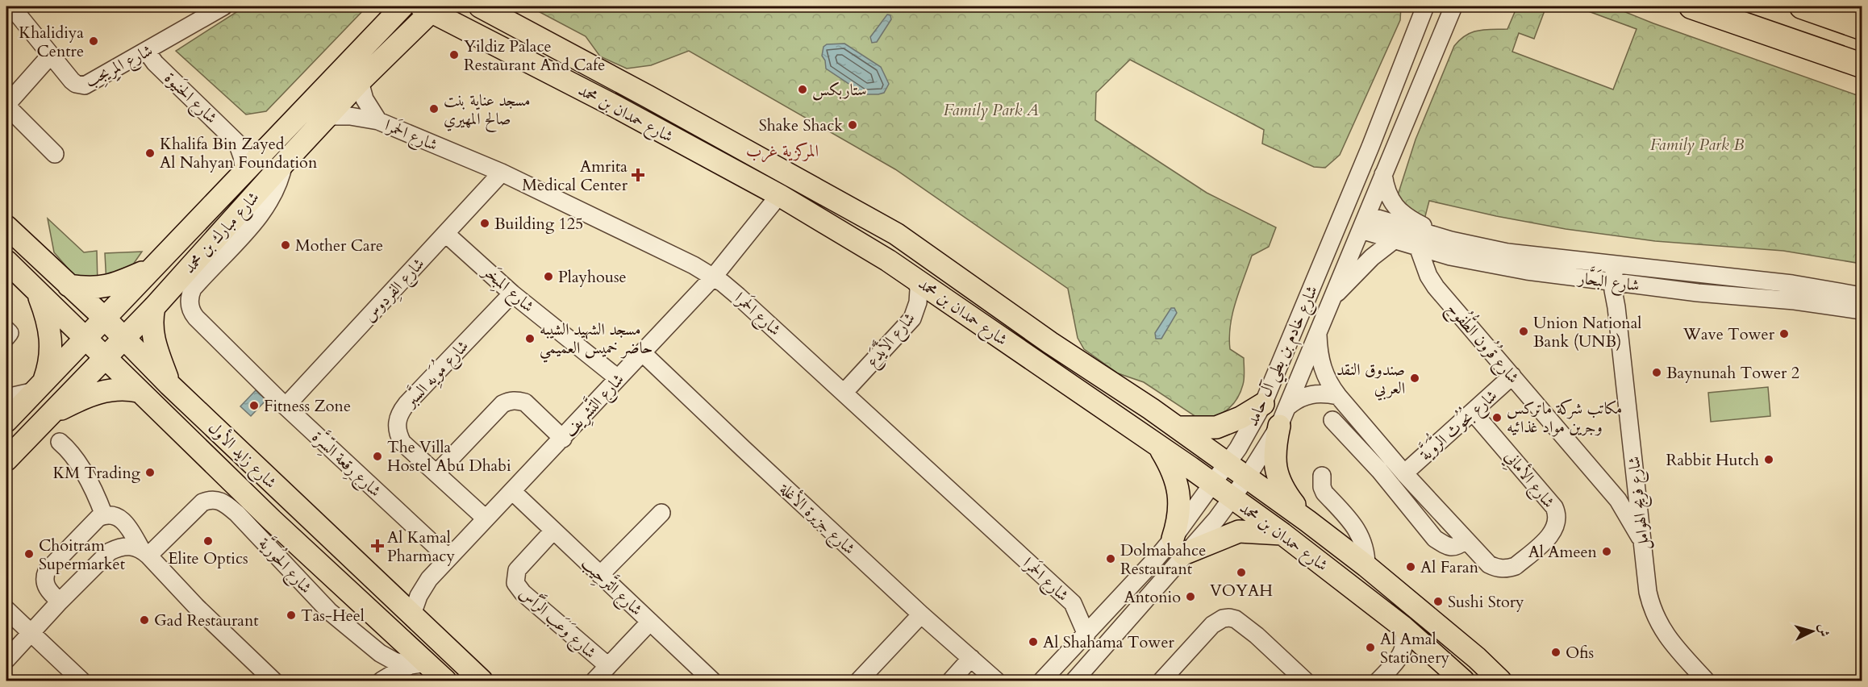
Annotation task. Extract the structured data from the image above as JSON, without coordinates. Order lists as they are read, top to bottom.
{
  "streets": {
    "main road": ["شارع حمدان بن محمد", "شارع مبارك بن محمد", "شارع زايد الأول"],
    "street": [
      "شارع المِرِيجِب",
      "شارع الحنَيوة",
      "شارع الحَمرا",
      "شارع البَحَّار",
      "شارع المِبخَر",
      "شارع الفِردوس",
      "شارع الأَيْدَع",
      "شارع قُرُون الطُّفُوح",
      "شارع خادم بن بطي آل حامد",
      "شارع مُوَيِه السَّبر",
      "شارع التَّشرِيف",
      "شارع بُحُوث الرُّوَيَّة",
      "شارع رِقعة السِّرَّة",
      "شارع الأمانِي",
      "شارع فريج الهوامل",
      "شارع جزيرة الأغلة",
      "شارع الحُوريَّة",
      "شارع التَّرحِيب",
      "شارع وَعَب الرَّأس"
    ]
  },
  "crossings": [
    ["شارع المِرِيجِب", "شارع الحنَيوة"],
    ["شارع حمدان بن محمد", "شارع مبارك بن محمد"],
    ["شارع حمدان بن محمد", "شارع الأَيْدَع"],
    ["شارع حمدان بن محمد", "شارع خادم بن بطي آل حامد"],
    ["شارع حمدان بن محمد", "شارع التَّشرِيف"],
    ["شارع الحَمرا", "شارع مبارك بن محمد"],
    ["شارع الحَمرا", "شارع الفِردوس"],
    ["شارع الحَمرا", "شارع الأَيْدَع"],
    ["شارع الحَمرا", "شارع خادم بن بطي آل حامد"],
    ["شارع الحَمرا", "شارع التَّشرِيف"],
    ["شارع مبارك بن محمد", "شارع زايد الأول"],
    ["شارع مبارك بن محمد", "شارع رِقعة السِّرَّة"],
    ["شارع البَحَّار", "شارع قُرُون الطُّفُوح"],
    ["شارع البَحَّار", "شارع خادم بن بطي آل حامد"],
    ["شارع البَحَّار", "شارع فريج الهوامل"],
    ["شارع المِبخَر", "شارع الفِردوس"],
    ["شارع المِبخَر", "شارع مُوَيِه السَّبر"],
    ["شارع المِبخَر", "شارع التَّشرِيف"],
    ["شارع الفِردوس", "شارع رِقعة السِّرَّة"],
    ["شارع قُرُون الطُّفُوح", "شارع بُحُوث الرُّوَيَّة"],
    ["شارع قُرُون الطُّفُوح", "شارع فريج الهوامل"],
    ["شارع خادم بن بطي آل حامد", "شارع الأمانِي"],
    ["شارع مُوَيِه السَّبر", "شارع التَّشرِيف"],
    ["شارع التَّشرِيف", "شارع زايد الأول"],
    ["شارع التَّشرِيف", "شارع رِقعة السِّرَّة"],
    ["شارع التَّشرِيف", "شارع جزيرة الأغلة"],
    ["شارع التَّشرِيف", "شارع التَّرحِيب"],
    ["شارع بُحُوث الرُّوَيَّة", "شارع الأمانِي"],
    ["شارع زايد الأول", "شارع الحُوريَّة"],
    ["شارع التَّرحِيب", "شارع وَعَب الرَّأس"]
  ],
  "districts": ["المركزية غرب"],
  "parks": ["Family Park A", "Family Park B"],
  "places": {
    "other": [
      "Khalidiya Centre",
      "Yildiz Palace Restaurant And Cafe",
      "ستاربكس",
      "مسجد عناية بنت صالح المهيري",
      "Shake Shack",
      "Khalifa Bin Zayed Al Nahyan Foundation",
      "Building 125",
      "Mother Care",
      "Playhouse",
      "Union National Bank (UNB)",
      "Wave Tower",
      "مسجد الشهيد الشيبه حاضر خميس العميمي",
      "Baynunah Tower 2",
      "صندوق النقد العربي",
      "Fitness Zone",
      "مكاتب شركة ماتركس وجرين مواد غذائيه",
      "The Villa Hostel Abu Dhabi",
      "Rabbit Hutch",
      "KM Trading",
      "Elite Optics",
      "Al Ameen",
      "Choitram Supermarket",
      "Dolmabahce Restaurant",
      "Al Faran",
      "VOYAH",
      "Antonio",
      "Sushi Story",
      "Tas-Heel",
      "Gad Restaurant",
      "Al Shahama Tower",
      "Al Amal Stationery",
      "Ofis"
    ],
    "health": ["Amrita Medical Center", "Al Kamal Pharmacy"]
  },
  "north": "right"
}
